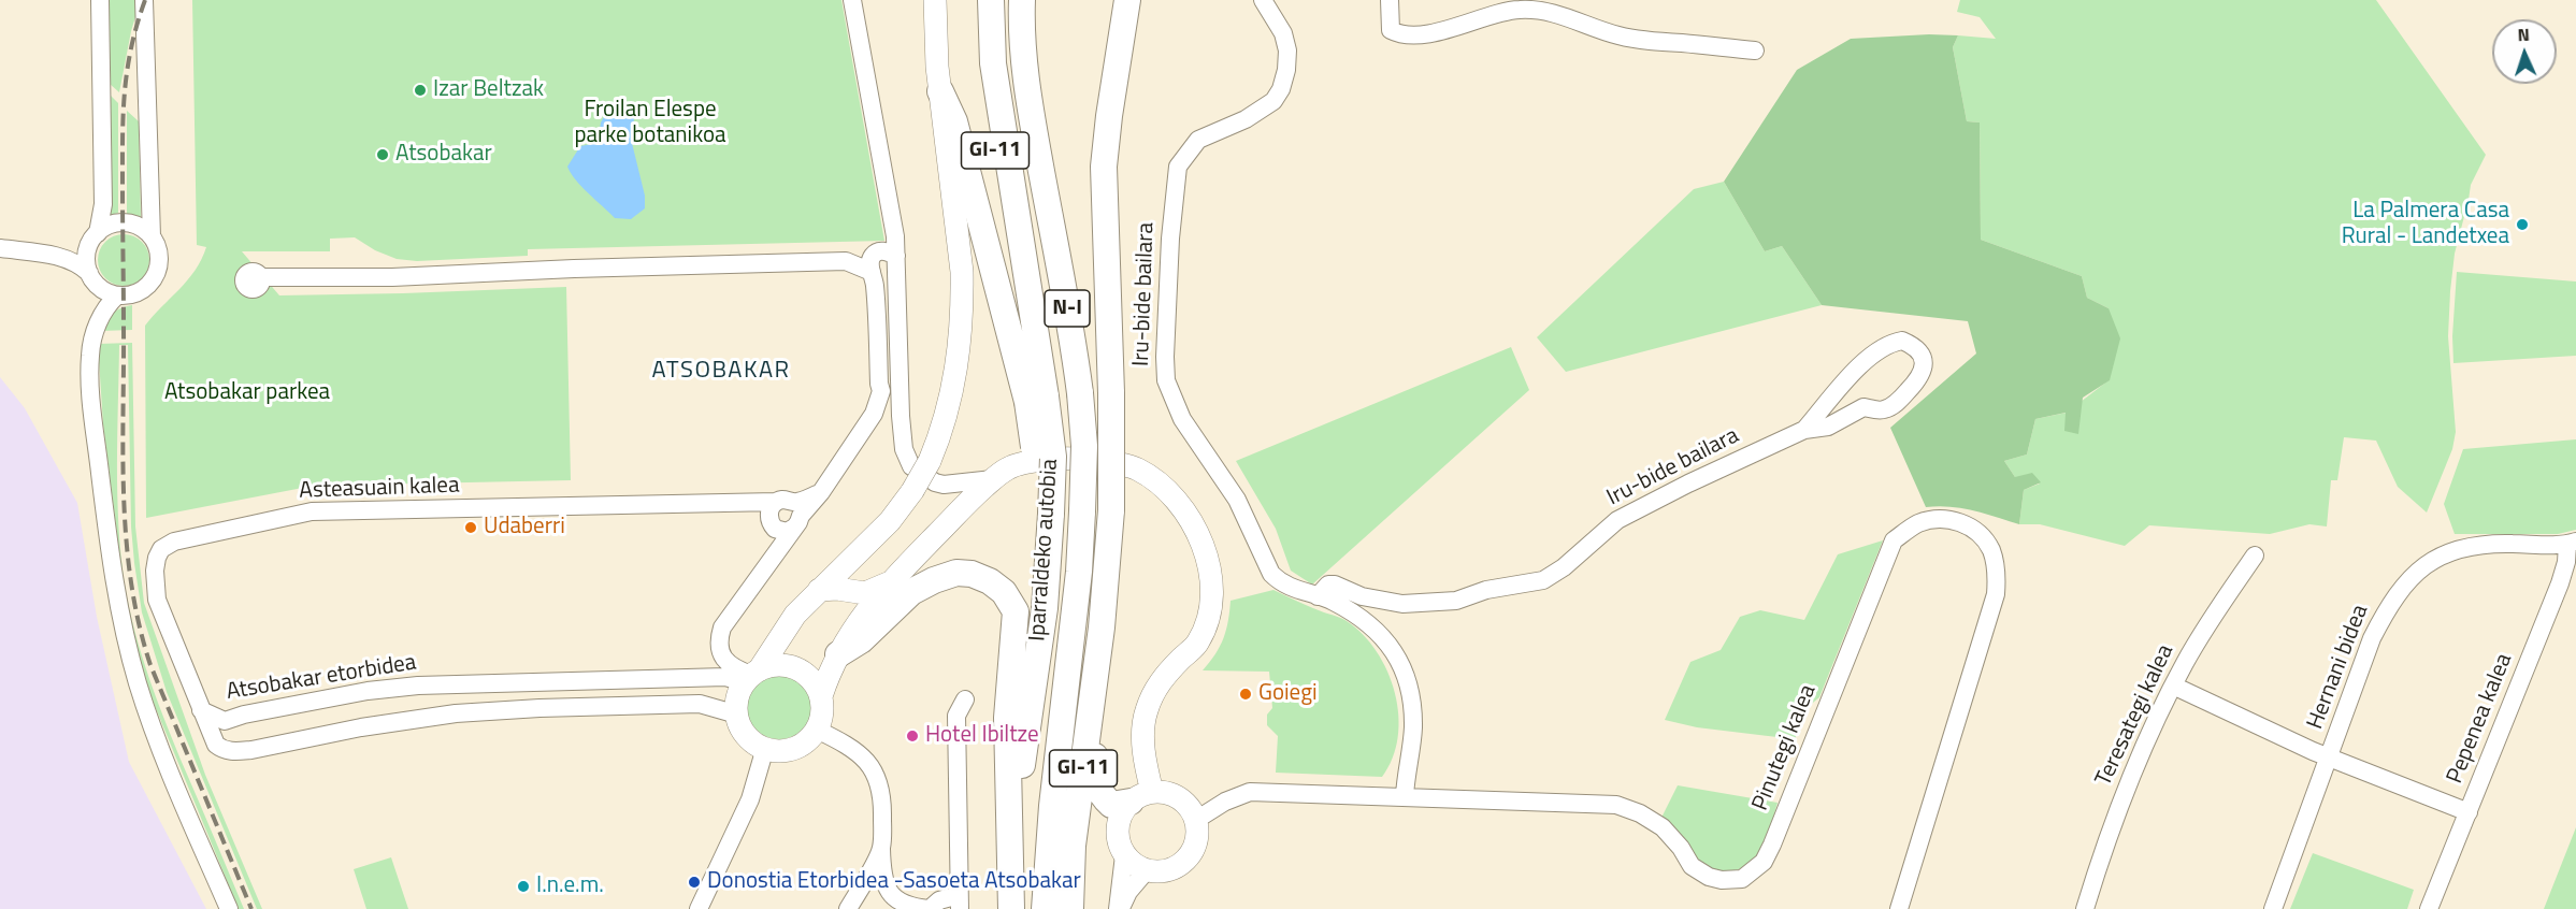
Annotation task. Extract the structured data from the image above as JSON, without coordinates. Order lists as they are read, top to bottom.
{
  "streets": {
    "highway": ["GI-11", "N-I", "Iparraldeko autobia"],
    "street": [
      "Iru-bide bailara",
      "Asteasuain kalea",
      "Hernani bidea",
      "Atsobakar etorbidea",
      "Teresategi kalea",
      "Pepenea kalea",
      "Pinutegi kalea"
    ]
  },
  "crossings": [
    ["GI-11", "Iparraldeko autobia"],
    ["Iru-bide bailara", "Pinutegi kalea"],
    ["Asteasuain kalea", "Atsobakar etorbidea"],
    ["Hernani bidea", "Pepenea kalea"]
  ],
  "districts": ["ATSOBAKAR"],
  "parks": ["Froilan Elespe parke botanikoa", "Atsobakar parkea"],
  "places": [
    "Izar Beltzak",
    "Atsobakar",
    "La Palmera Casa Rural - Landetxea",
    "Udaberri",
    "Goiegi",
    "Hotel Ibiltze",
    "Donostia Etorbidea -Sasoeta Atsobakar",
    "I.n.e.m."
  ],
  "north": "top"
}
